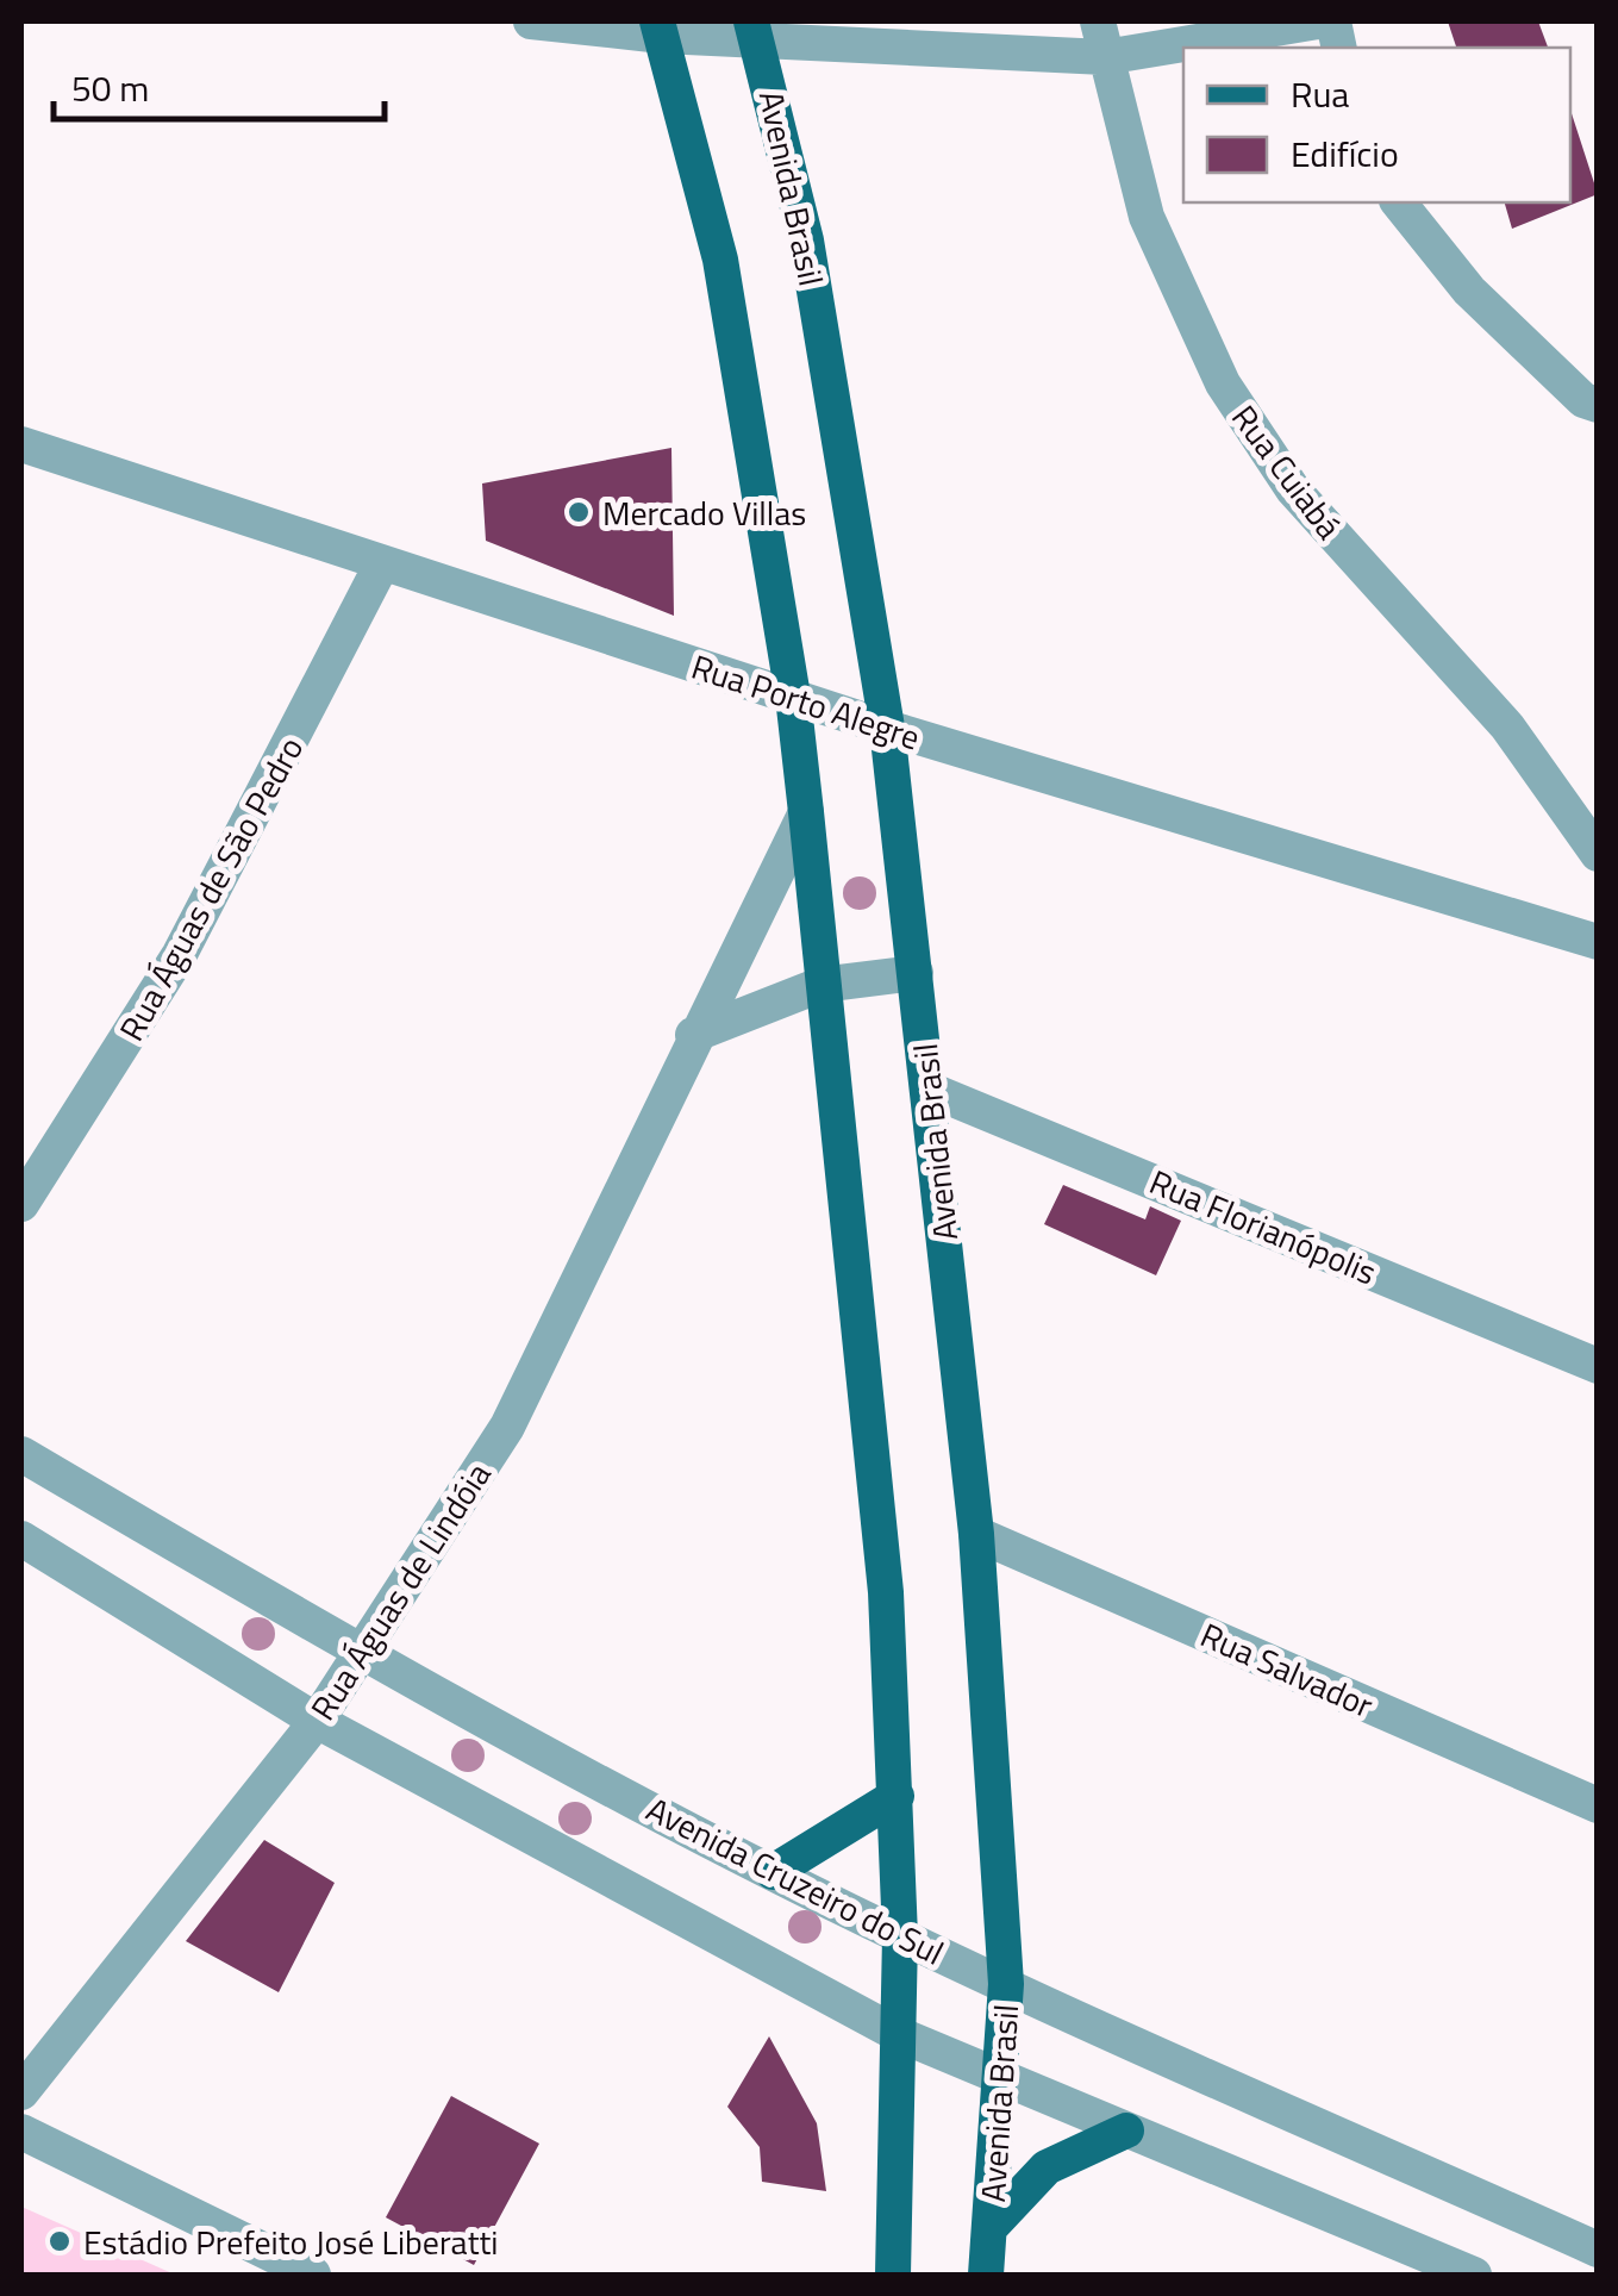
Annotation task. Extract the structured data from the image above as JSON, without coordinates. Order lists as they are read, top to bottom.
{
  "streets": {
    "main road": ["Avenida Brasil"],
    "street": [
      "Rua Cuiabá",
      "Rua Porto Alegre",
      "Rua Águas de São Pedro",
      "Rua Florianópolis",
      "Rua Águas de Lindóia",
      "Rua Salvador",
      "Avenida Cruzeiro do Sul"
    ]
  },
  "crossings": [
    ["Avenida Brasil", "Rua Porto Alegre"],
    ["Avenida Brasil", "Rua Florianópolis"],
    ["Avenida Brasil", "Rua Salvador"],
    ["Avenida Brasil", "Avenida Cruzeiro do Sul"],
    ["Rua Porto Alegre", "Rua Águas de São Pedro"],
    ["Rua Águas de Lindóia", "Avenida Cruzeiro do Sul"]
  ],
  "places": ["Mercado Villas", "Estádio Prefeito José Liberatti"],
  "legend": ["Rua", "Edifício"],
  "scale_bar": "50 m"
}
